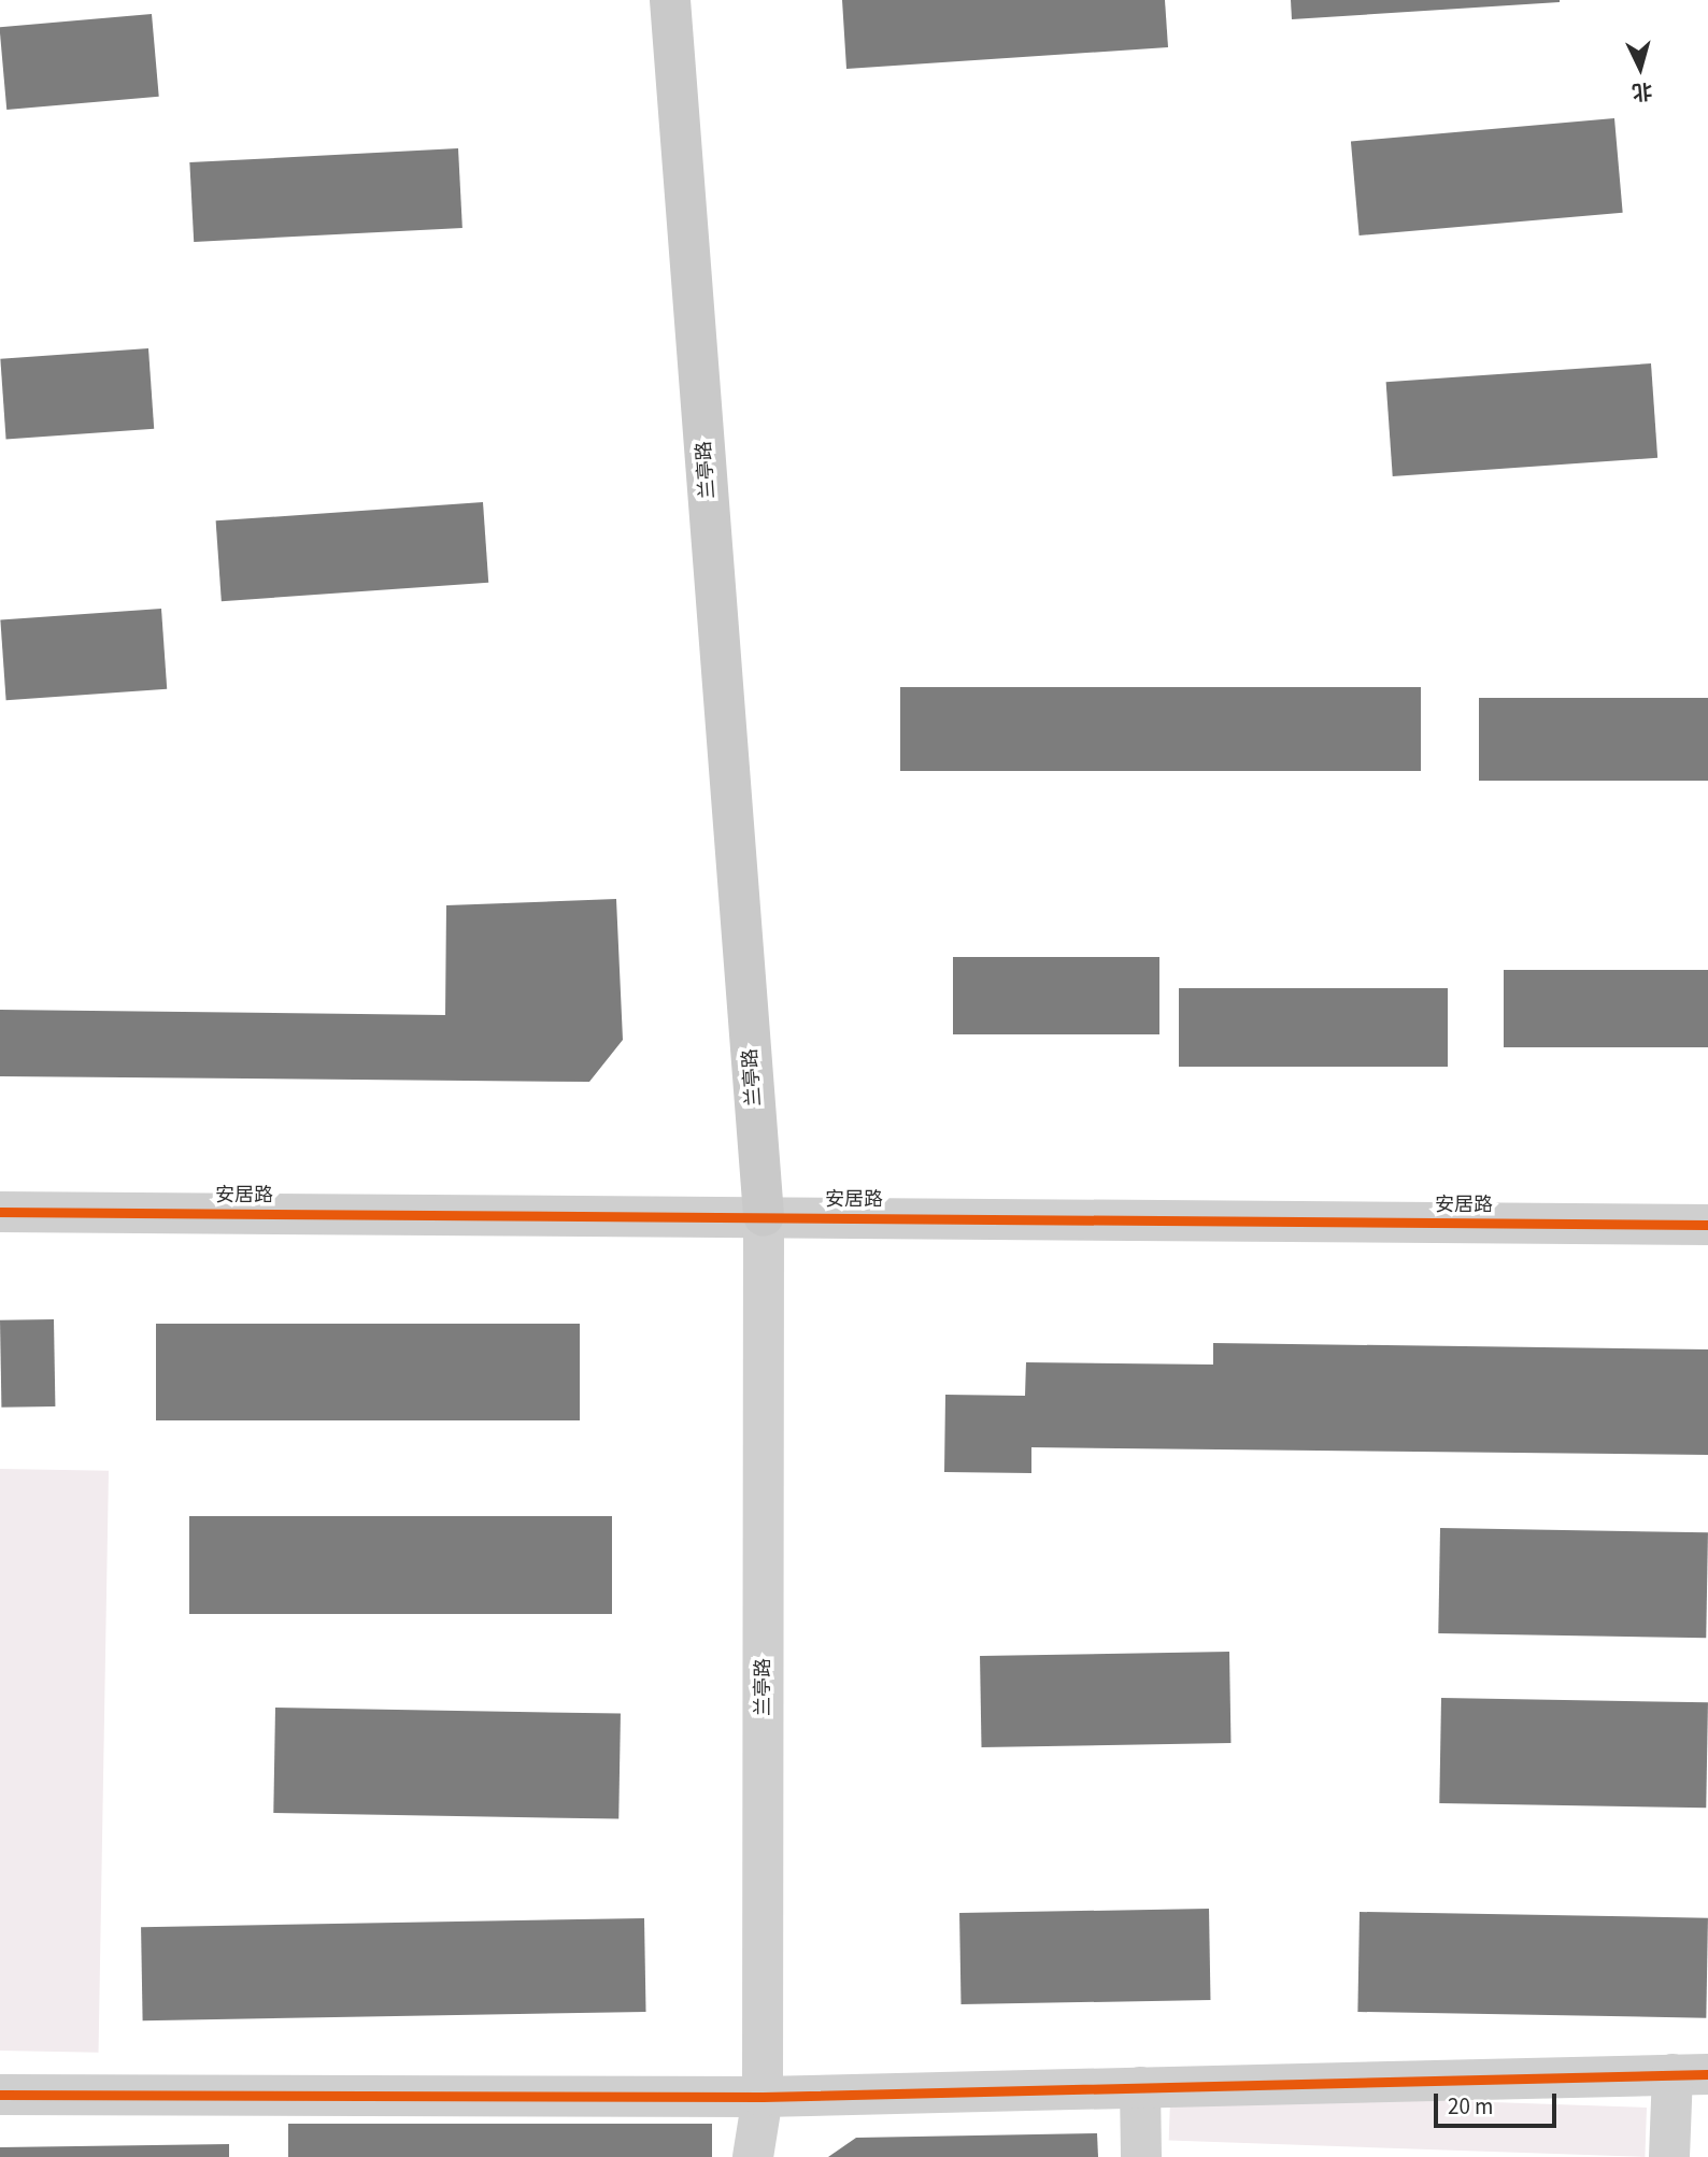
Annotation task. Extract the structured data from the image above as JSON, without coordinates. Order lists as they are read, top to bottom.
{
  "streets": {
    "main road": ["兰亭路"],
    "street": ["安居路"]
  },
  "crossings": [
    ["兰亭路", "安居路"]
  ],
  "scale_bar": "20 m",
  "north": "bottom"
}
